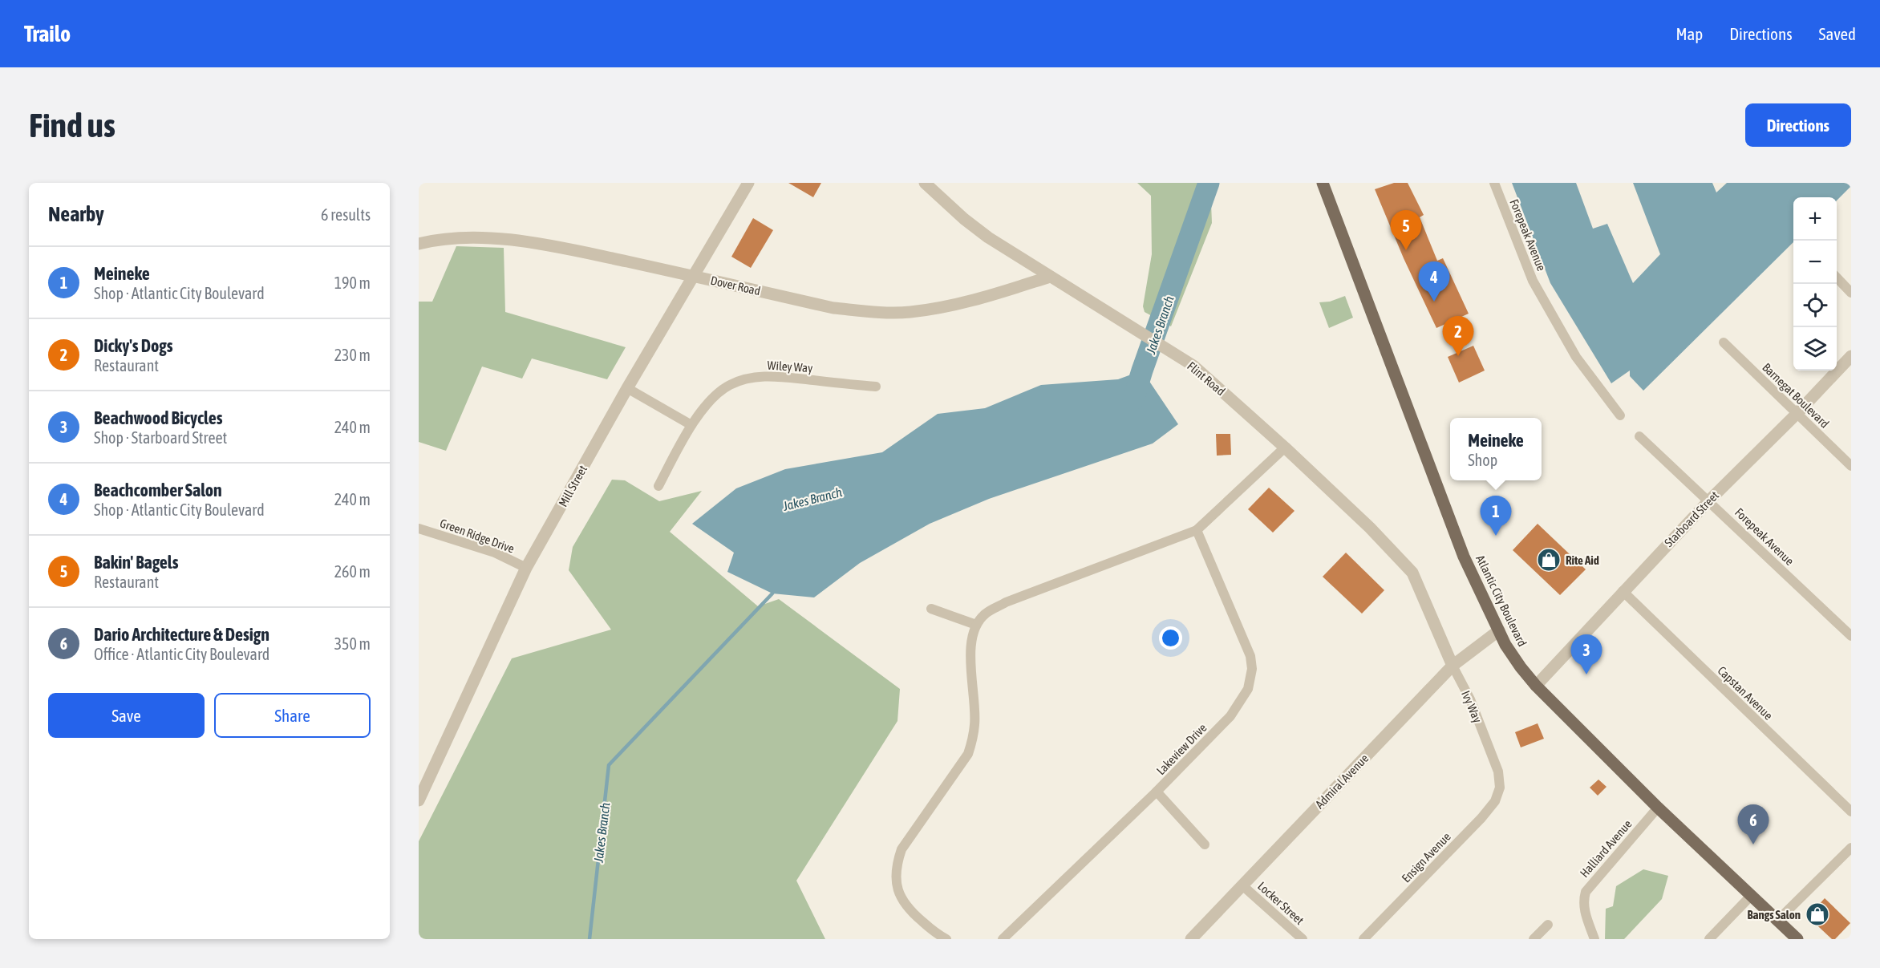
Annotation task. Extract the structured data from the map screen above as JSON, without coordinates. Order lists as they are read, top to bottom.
{
  "streets": {
    "main road": ["Atlantic City Boulevard"],
    "street": [
      "Forepeak Avenue",
      "Dover Road",
      "Wiley Way",
      "Flint Road",
      "Barnegat Boulevard",
      "Mill Street",
      "Starboard Street",
      "Green Ridge Drive",
      "Capstan Avenue",
      "Ivy Way",
      "Lakeview Drive",
      "Admiral Avenue",
      "Halliard Avenue",
      "Ensign Avenue",
      "Locker Street"
    ]
  },
  "crossings": [
    ["Forepeak Avenue", "Starboard Street"],
    ["Dover Road", "Flint Road"],
    ["Dover Road", "Mill Street"],
    ["Flint Road", "Ivy Way"],
    ["Barnegat Boulevard", "Starboard Street"],
    ["Mill Street", "Green Ridge Drive"],
    ["Starboard Street", "Atlantic City Boulevard"],
    ["Starboard Street", "Capstan Avenue"],
    ["Atlantic City Boulevard", "Admiral Avenue"],
    ["Atlantic City Boulevard", "Halliard Avenue"],
    ["Ivy Way", "Admiral Avenue"],
    ["Ivy Way", "Ensign Avenue"],
    ["Admiral Avenue", "Locker Street"]
  ],
  "water": ["Jakes Branch"],
  "places": {
    "shop": ["Rite Aid", "Bangs Salon"]
  },
  "page": {
    "header": "Trailo",
    "nav": ["Map", "Directions", "Saved"],
    "buttons": [
      "Directions",
      ["Save", "Share"]
    ],
    "title": "Find us",
    "heading": ["Nearby", "6 results"],
    "map_buttons": ["+", "−"],
    "pins": [
      "5",
      "4",
      "2",
      "1",
      "3",
      "6"
    ],
    "list": [
      {
        "mark": "1",
        "name": "Meineke",
        "note": "Shop · Atlantic City Boulevard",
        "value": "190 m"
      },
      {
        "mark": "2",
        "name": "Dicky's Dogs",
        "note": "Restaurant",
        "value": "230 m"
      },
      {
        "mark": "3",
        "name": "Beachwood Bicycles",
        "note": "Shop · Starboard Street",
        "value": "240 m"
      },
      {
        "mark": "4",
        "name": "Beachcomber Salon",
        "note": "Shop · Atlantic City Boulevard",
        "value": "240 m"
      },
      {
        "mark": "5",
        "name": "Bakin' Bagels",
        "note": "Restaurant",
        "value": "260 m"
      },
      {
        "mark": "6",
        "name": "Dario Architecture & Design",
        "note": "Office · Atlantic City Boulevard",
        "value": "350 m"
      }
    ],
    "popup": ["Meineke", "Shop"]
  }
}
